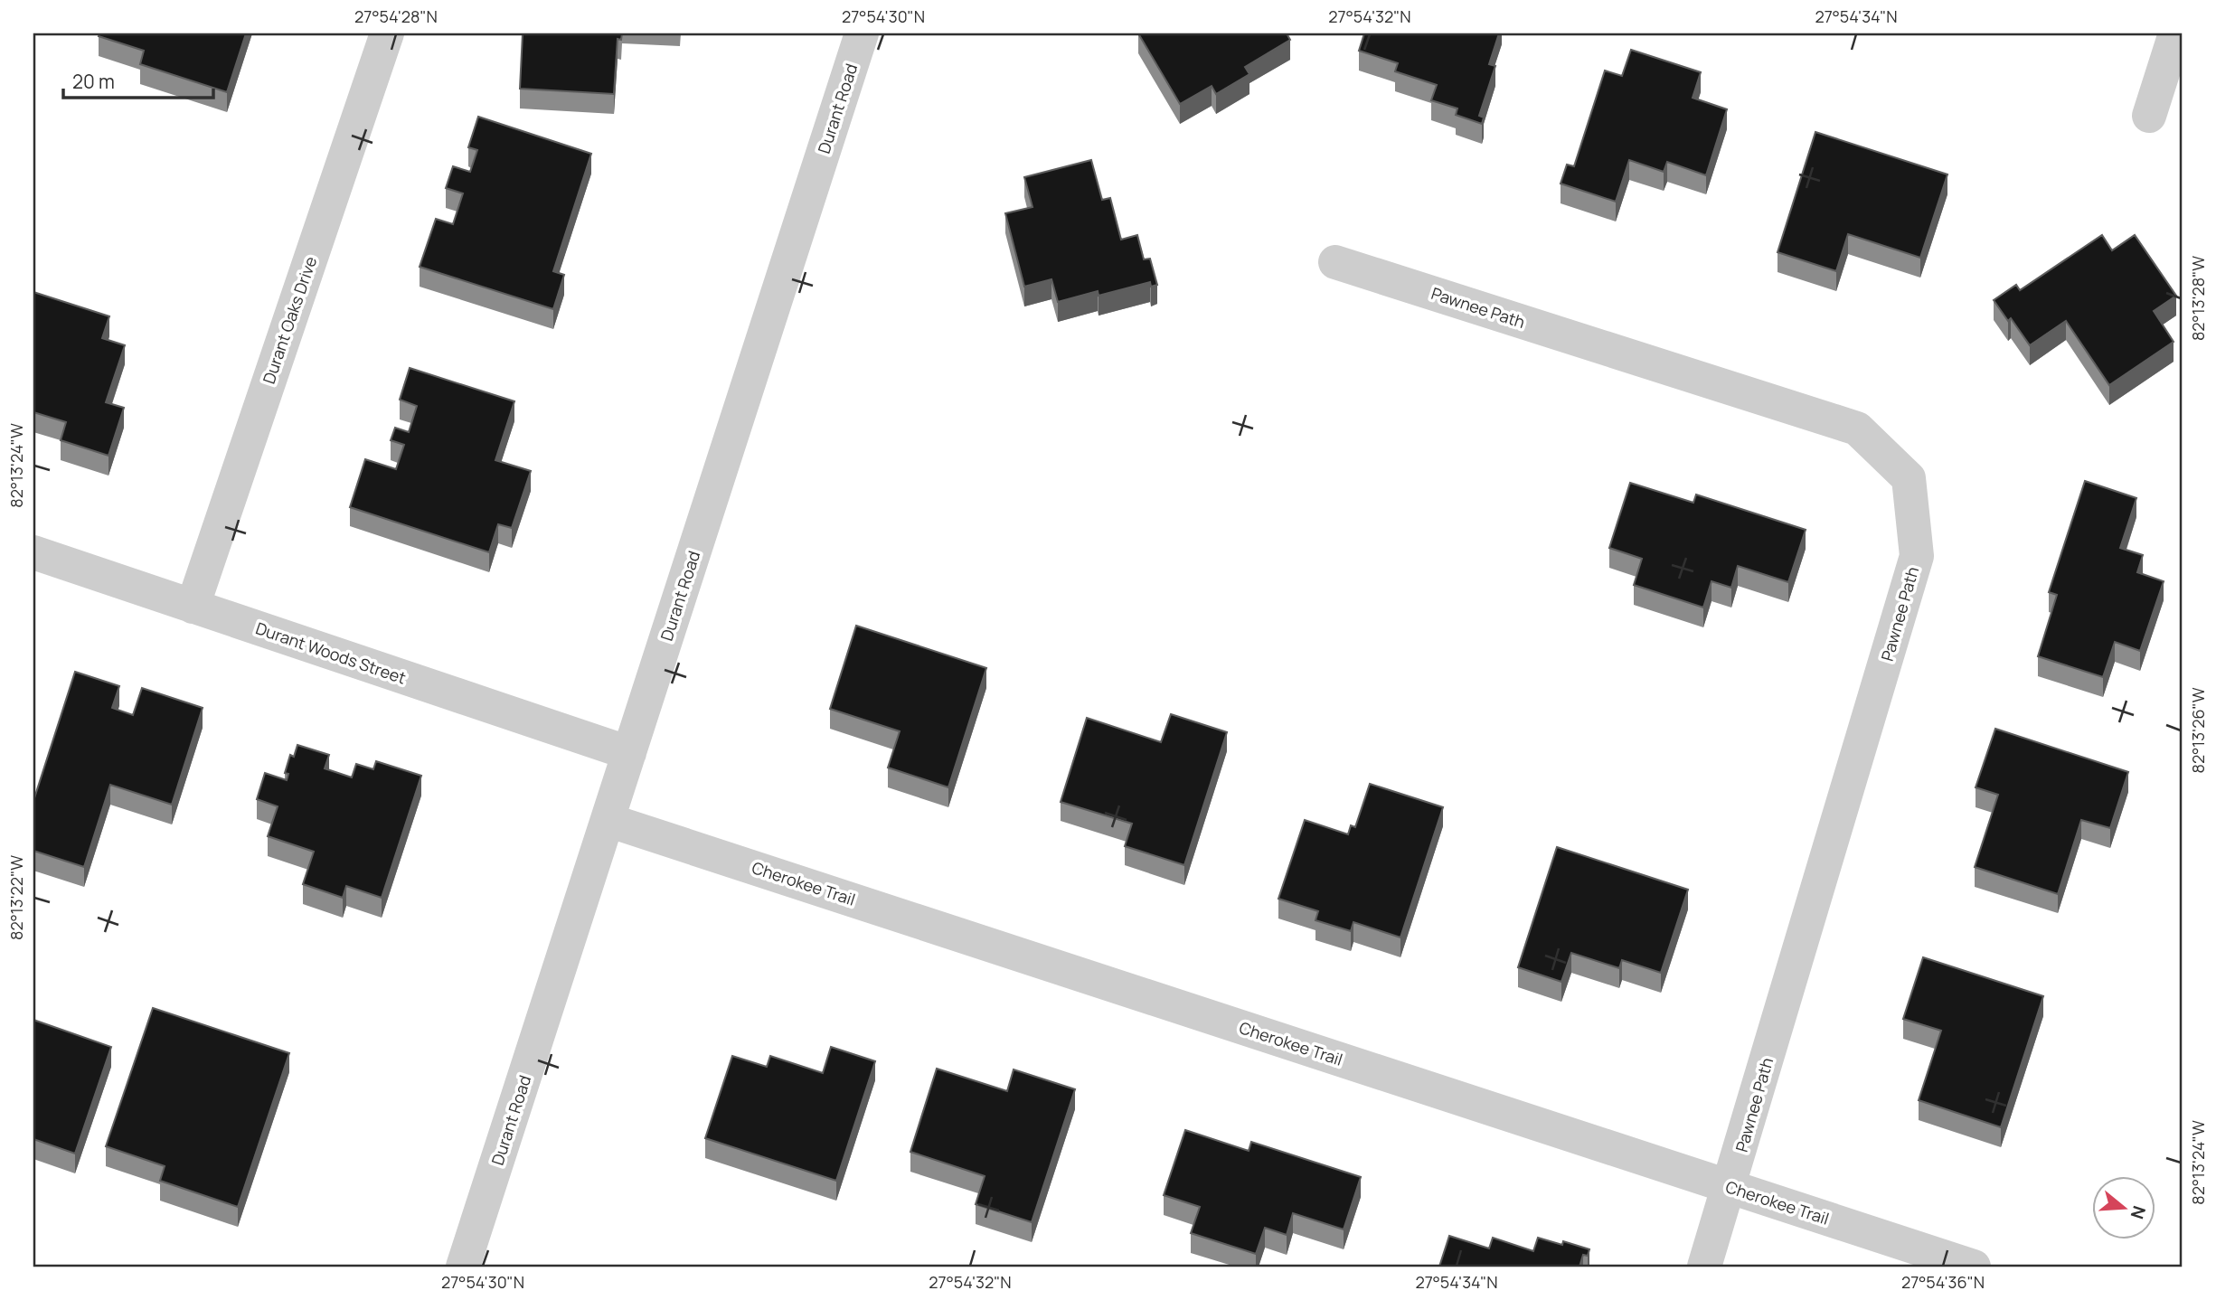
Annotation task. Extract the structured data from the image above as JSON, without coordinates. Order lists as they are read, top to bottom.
{
  "streets": {
    "street": [
      "Durant Road",
      "Pawnee Path",
      "Durant Oaks Drive",
      "Durant Woods Street",
      "Cherokee Trail"
    ]
  },
  "crossings": [
    ["Durant Road", "Durant Woods Street"],
    ["Durant Road", "Cherokee Trail"],
    ["Pawnee Path", "Cherokee Trail"],
    ["Durant Oaks Drive", "Durant Woods Street"]
  ],
  "scale_bar": "20 m",
  "north": "right",
  "coordinates": [
    "27°54'28\"N",
    "27°54'30\"N",
    "27°54'32\"N",
    "27°54'34\"N",
    "82°13'28\"W",
    "82°13'24\"W",
    "82°13'26\"W",
    "82°13'22\"W",
    "27°54'36\"N"
  ]
}
